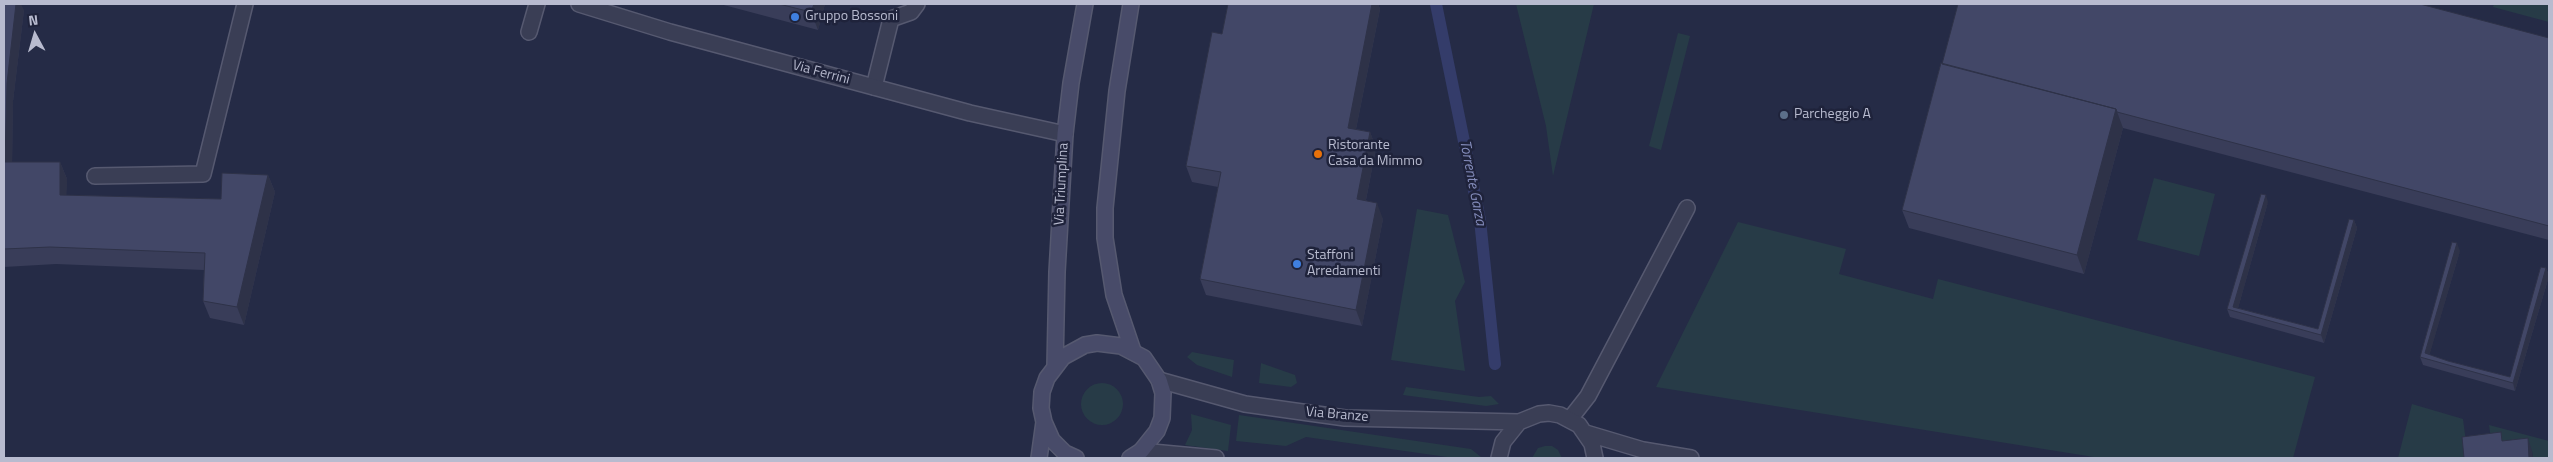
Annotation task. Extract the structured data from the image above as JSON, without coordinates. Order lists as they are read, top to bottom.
{
  "streets": {
    "main road": ["Via Triumplina"],
    "street": ["Via Ferrini", "Via Branze"]
  },
  "crossings": [
    ["Via Ferrini", "Via Triumplina"],
    ["Via Triumplina", "Via Branze"]
  ],
  "water": ["Torrente Garza"],
  "places": [
    "Gruppo Bossoni",
    "Parcheggio A",
    "Ristorante Casa da Mimmo",
    "Staffoni Arredamenti"
  ],
  "north": "top"
}
